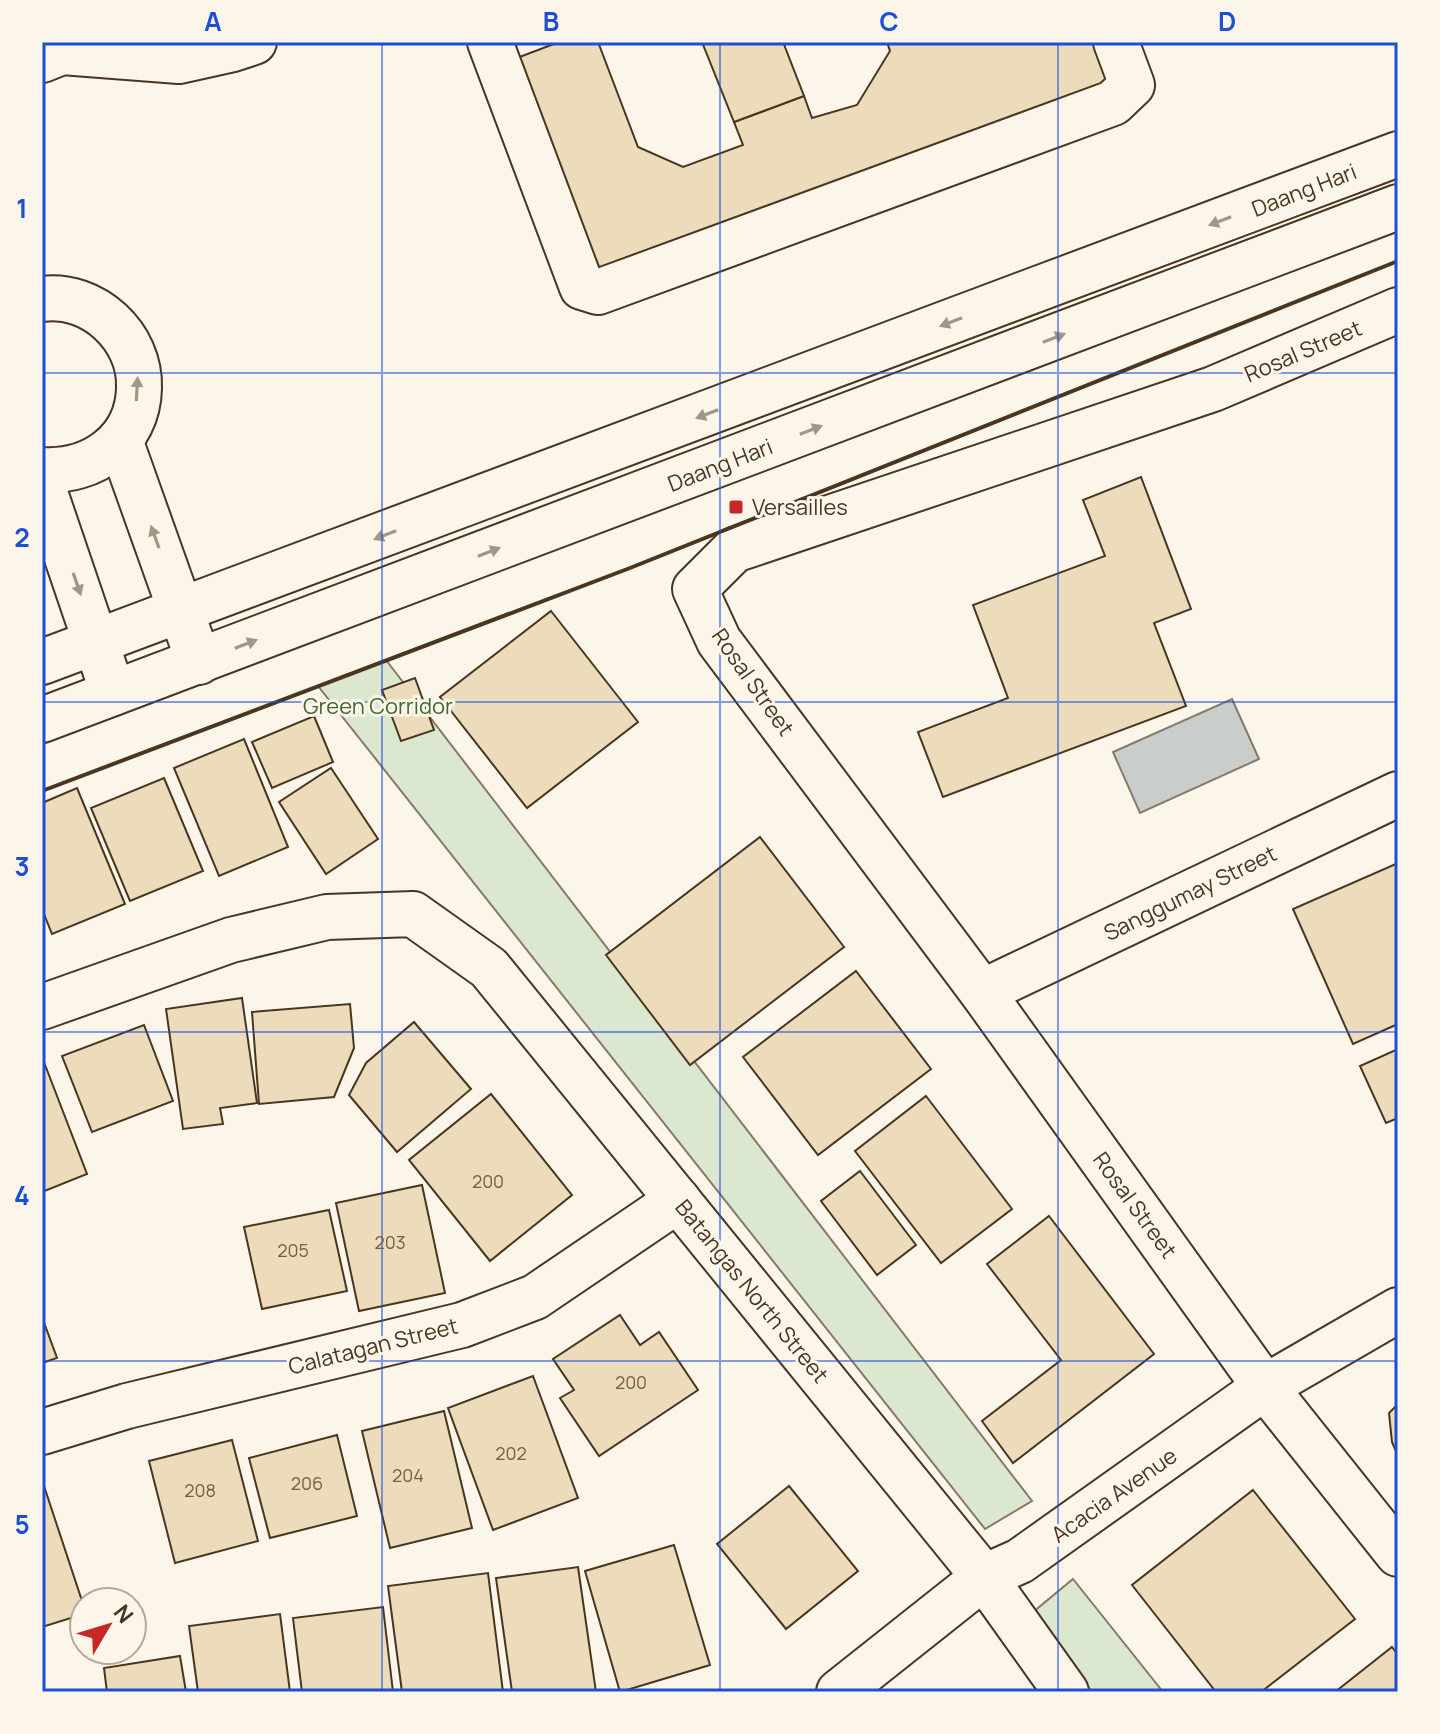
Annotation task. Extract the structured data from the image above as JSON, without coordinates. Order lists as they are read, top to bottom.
{
  "streets": {
    "street": [
      "Daang Hari",
      "Rosal Street",
      "Sanggumay Street",
      "Batangas North Street",
      "Calatagan Street",
      "Acacia Avenue"
    ]
  },
  "crossings": [
    ["Rosal Street", "Sanggumay Street"],
    ["Rosal Street", "Acacia Avenue"],
    ["Batangas North Street", "Calatagan Street"],
    ["Batangas North Street", "Acacia Avenue"]
  ],
  "parks": ["Green Corridor"],
  "places": {
    "transit": ["Versailles"]
  },
  "house_numbers": [
    "200",
    "203",
    "205",
    "200",
    "202",
    "204",
    "206",
    "208"
  ],
  "north": "top right",
  "grid": {
    "columns": [
      "A",
      "B",
      "C",
      "D"
    ],
    "rows": [
      "1",
      "2",
      "3",
      "4",
      "5"
    ]
  }
}
